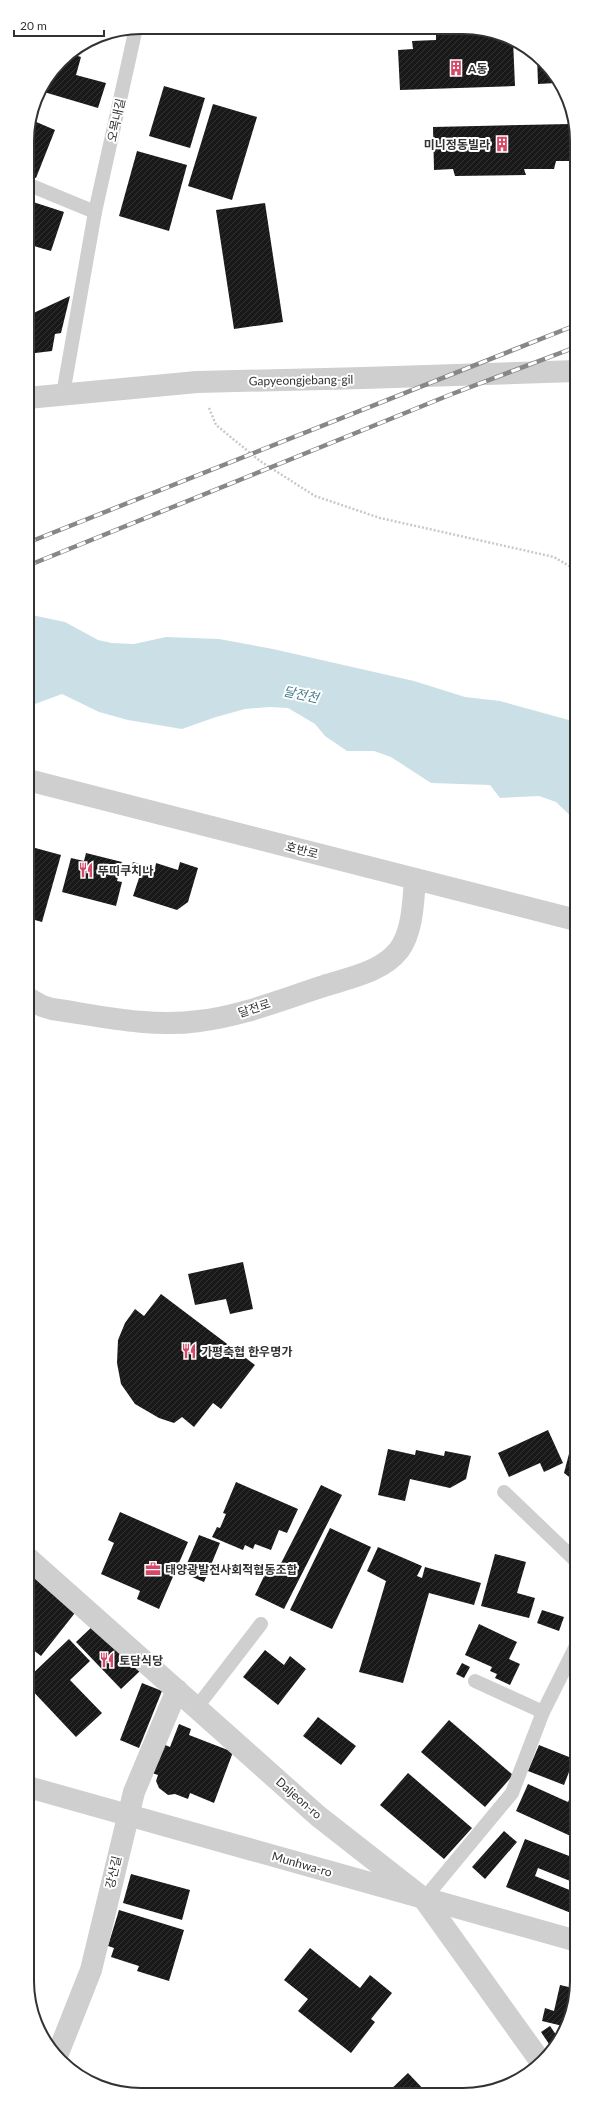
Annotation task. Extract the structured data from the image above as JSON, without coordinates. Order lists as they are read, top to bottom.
{
  "streets": {
    "street": [
      "Gapyeongjebang-gil",
      "호반로",
      "달전로",
      "Daljeon-ro",
      "Munhwa-ro",
      "강산길"
    ],
    "lane": ["오목내길"]
  },
  "crossings": [
    ["오목내길", "Gapyeongjebang-gil"],
    ["호반로", "달전로"],
    ["Daljeon-ro", "Munhwa-ro"],
    ["Daljeon-ro", "강산길"],
    ["Munhwa-ro", "강산길"]
  ],
  "water": ["달전천"],
  "places": {
    "building": ["A동", "미니정동빌라"],
    "restaurant": ["뚜띠쿠치나", "가평축협 한우명가", "토담식당"],
    "office": ["태양광발전사회적협동조합"]
  },
  "scale_bar": "20 m"
}
